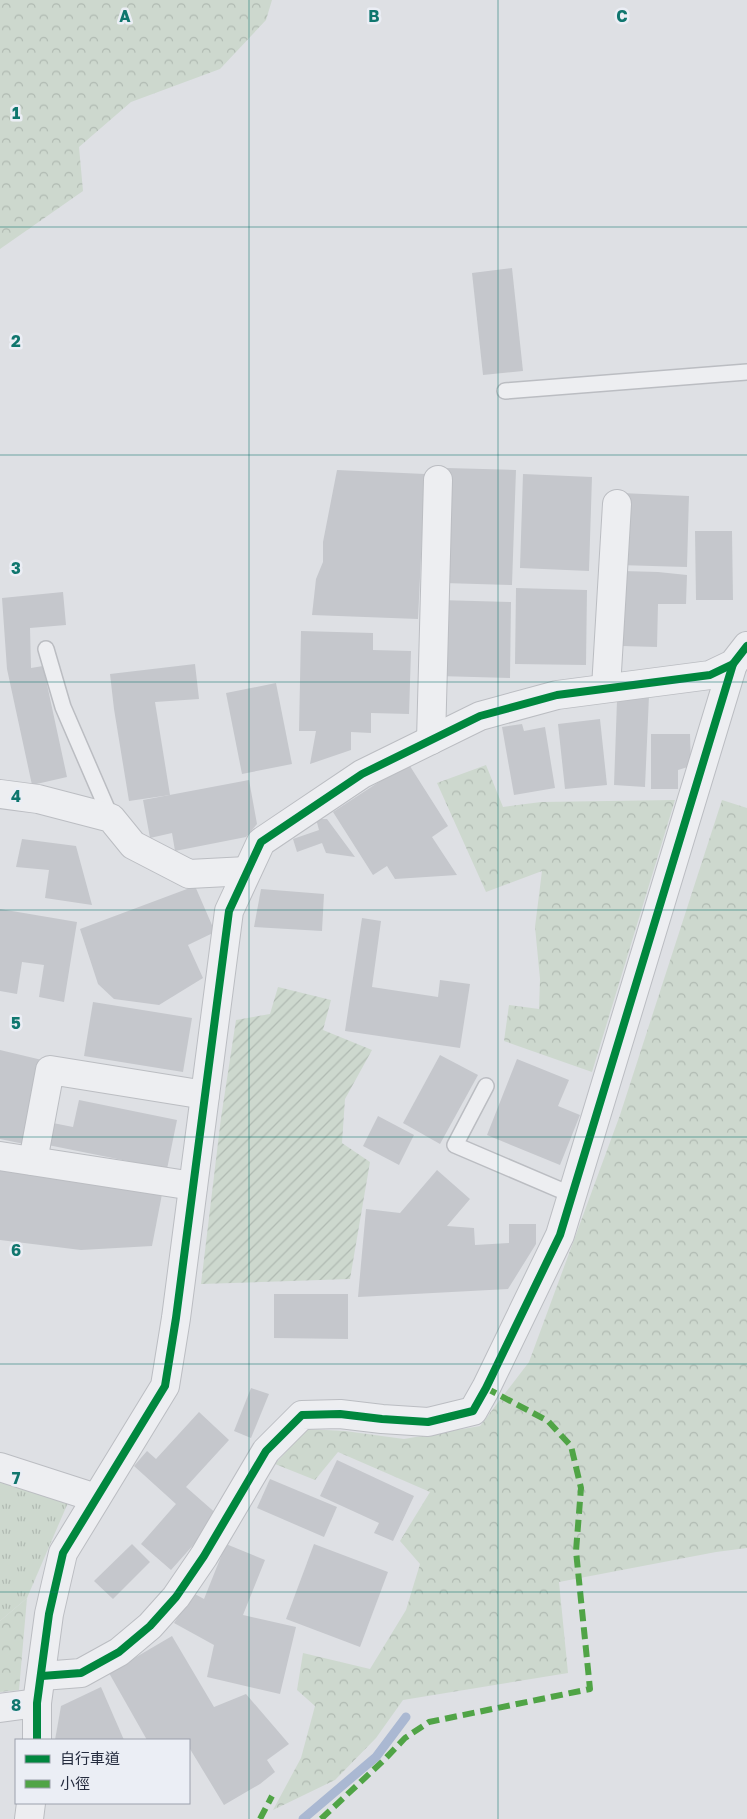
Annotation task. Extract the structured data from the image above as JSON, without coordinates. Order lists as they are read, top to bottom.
{
  "legend": ["自行車道", "小徑"],
  "grid": {
    "columns": ["A", "B", "C"],
    "rows": [
      "1",
      "2",
      "3",
      "4",
      "5",
      "6",
      "7",
      "8"
    ]
  }
}
